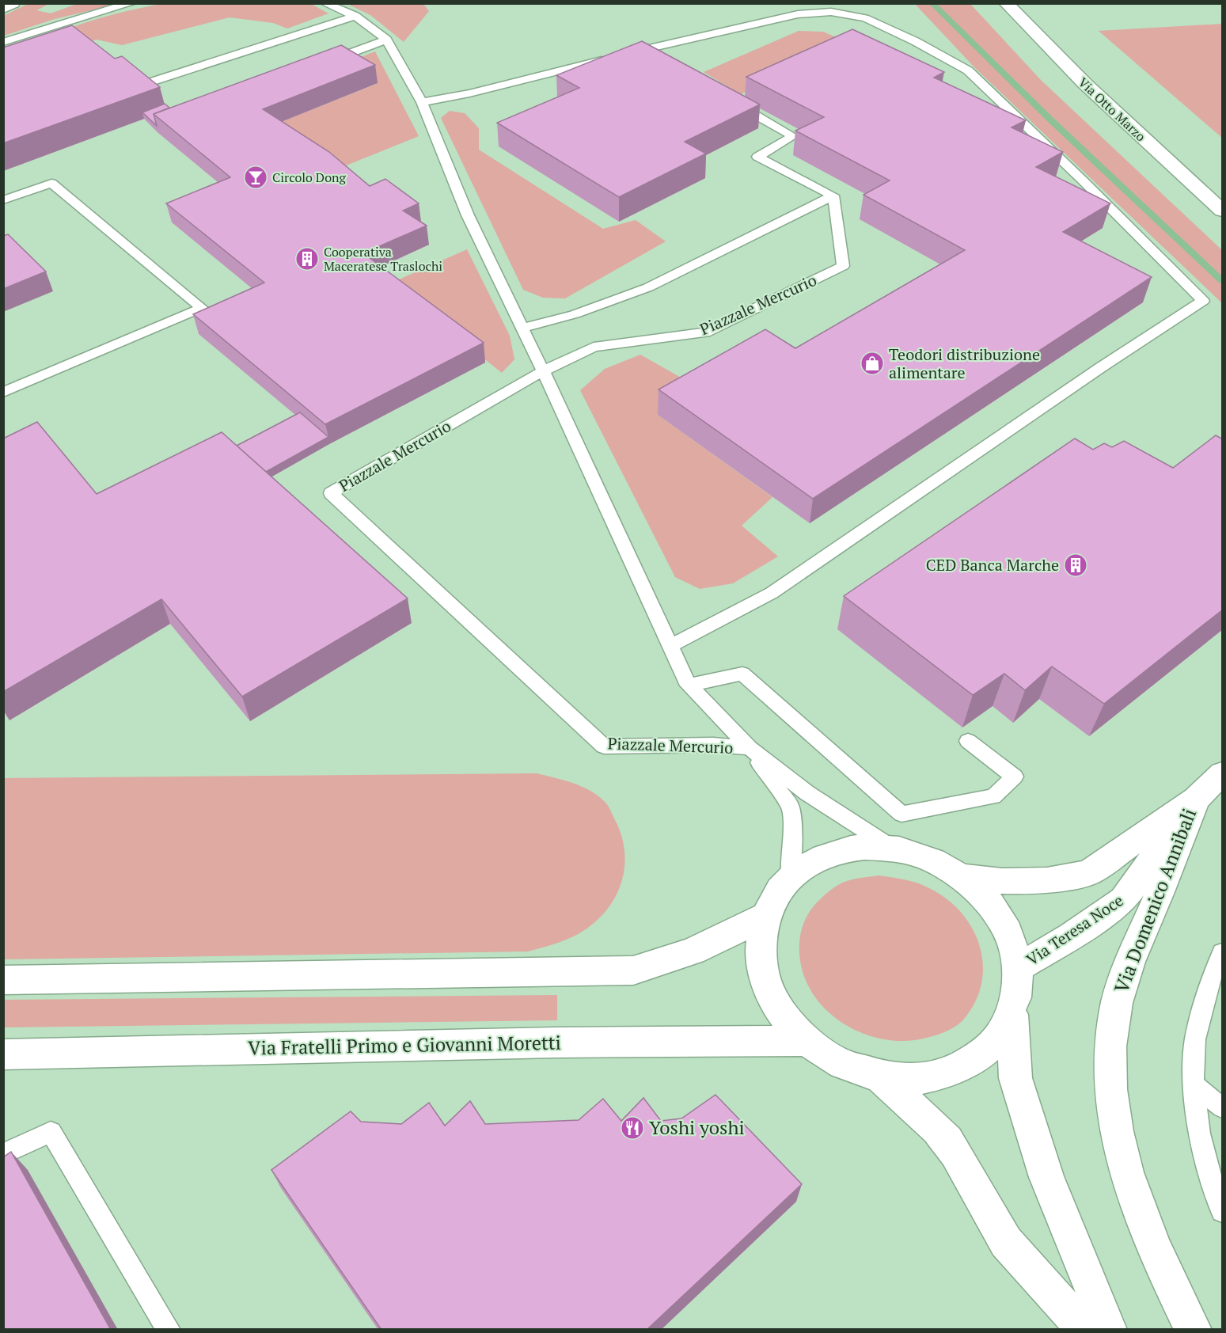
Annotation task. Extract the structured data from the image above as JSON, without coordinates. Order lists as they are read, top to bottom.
{
  "streets": {
    "street": [
      "Via Otto Marzo",
      "Via Domenico Annibali",
      "Via Teresa Noce",
      "Via Fratelli Primo e Giovanni Moretti"
    ],
    "lane": ["Piazzale Mercurio"]
  },
  "crossings": [
    ["Via Domenico Annibali", "Via Teresa Noce"]
  ],
  "places": {
    "bar": ["Circolo Dong"],
    "building": ["Cooperativa Maceratese Traslochi", "CED Banca Marche"],
    "shop": ["Teodori distribuzione alimentare"],
    "restaurant": ["Yoshi yoshi"]
  }
}
